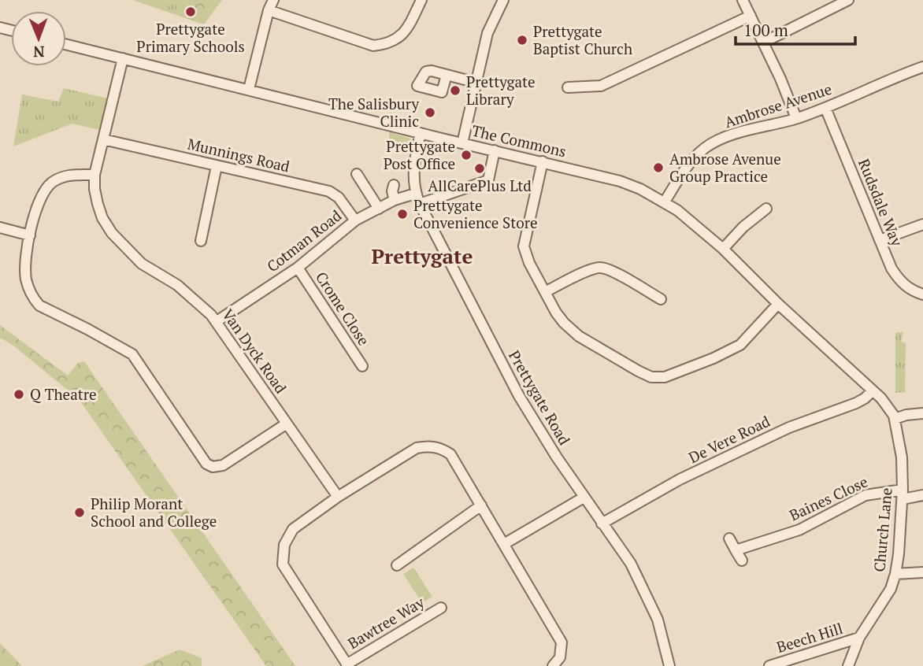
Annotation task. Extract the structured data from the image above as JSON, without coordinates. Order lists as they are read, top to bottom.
{
  "streets": {
    "street": [
      "Ambrose Avenue",
      "The Commons",
      "Munnings Road",
      "Rudsdale Way",
      "Cotman Road",
      "Crome Close",
      "Van Dyck Road",
      "Prettygate Road",
      "De Vere Road",
      "Baines Close",
      "Church Lane",
      "Bawtree Way",
      "Beech Hill"
    ]
  },
  "crossings": [
    ["Ambrose Avenue", "The Commons"],
    ["Ambrose Avenue", "Rudsdale Way"],
    ["The Commons", "Van Dyck Road"],
    ["The Commons", "Prettygate Road"],
    ["The Commons", "De Vere Road"],
    ["The Commons", "Church Lane"],
    ["Munnings Road", "Cotman Road"],
    ["Munnings Road", "Van Dyck Road"],
    ["Cotman Road", "Crome Close"],
    ["Cotman Road", "Van Dyck Road"],
    ["Cotman Road", "Prettygate Road"],
    ["Prettygate Road", "De Vere Road"],
    ["Baines Close", "Church Lane"],
    ["Church Lane", "Beech Hill"]
  ],
  "districts": ["Prettygate"],
  "places": [
    "Prettygate Primary Schools",
    "Prettygate Baptist Church",
    "Prettygate Library",
    "The Salisbury Clinic",
    "Prettygate Post Office",
    "Ambrose Avenue Group Practice",
    "AllCarePlus Ltd",
    "Prettygate Convenience Store",
    "Q Theatre",
    "Philip Morant School and College"
  ],
  "scale_bar": "100 m",
  "north": "bottom"
}
